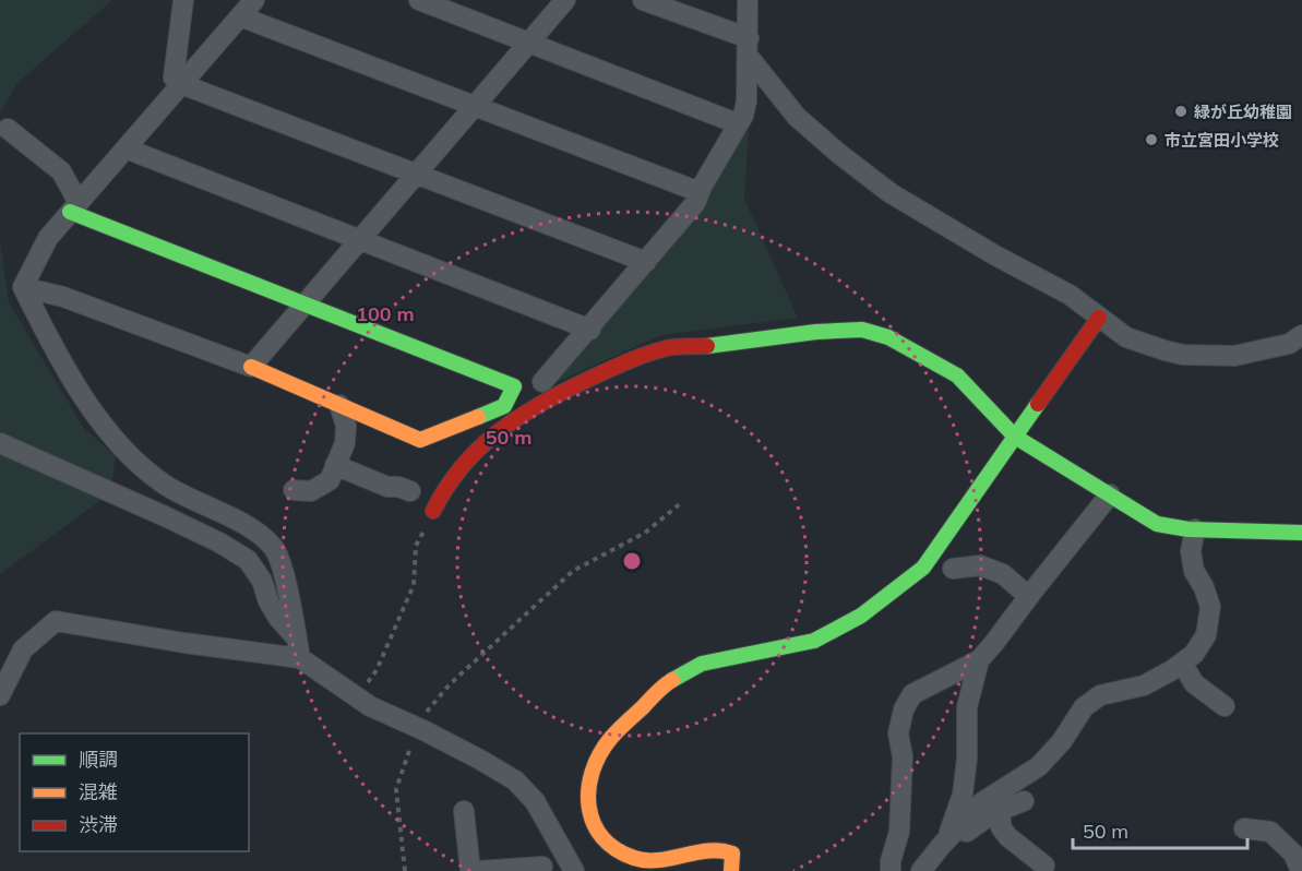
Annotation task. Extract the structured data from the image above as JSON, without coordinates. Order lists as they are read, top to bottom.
{
  "places": ["緑が丘幼稚園", "市立宮田小学校"],
  "legend": ["順調", "混雑", "渋滞"],
  "scale_bar": "50 m",
  "rings": ["100 m", "50 m"]
}
